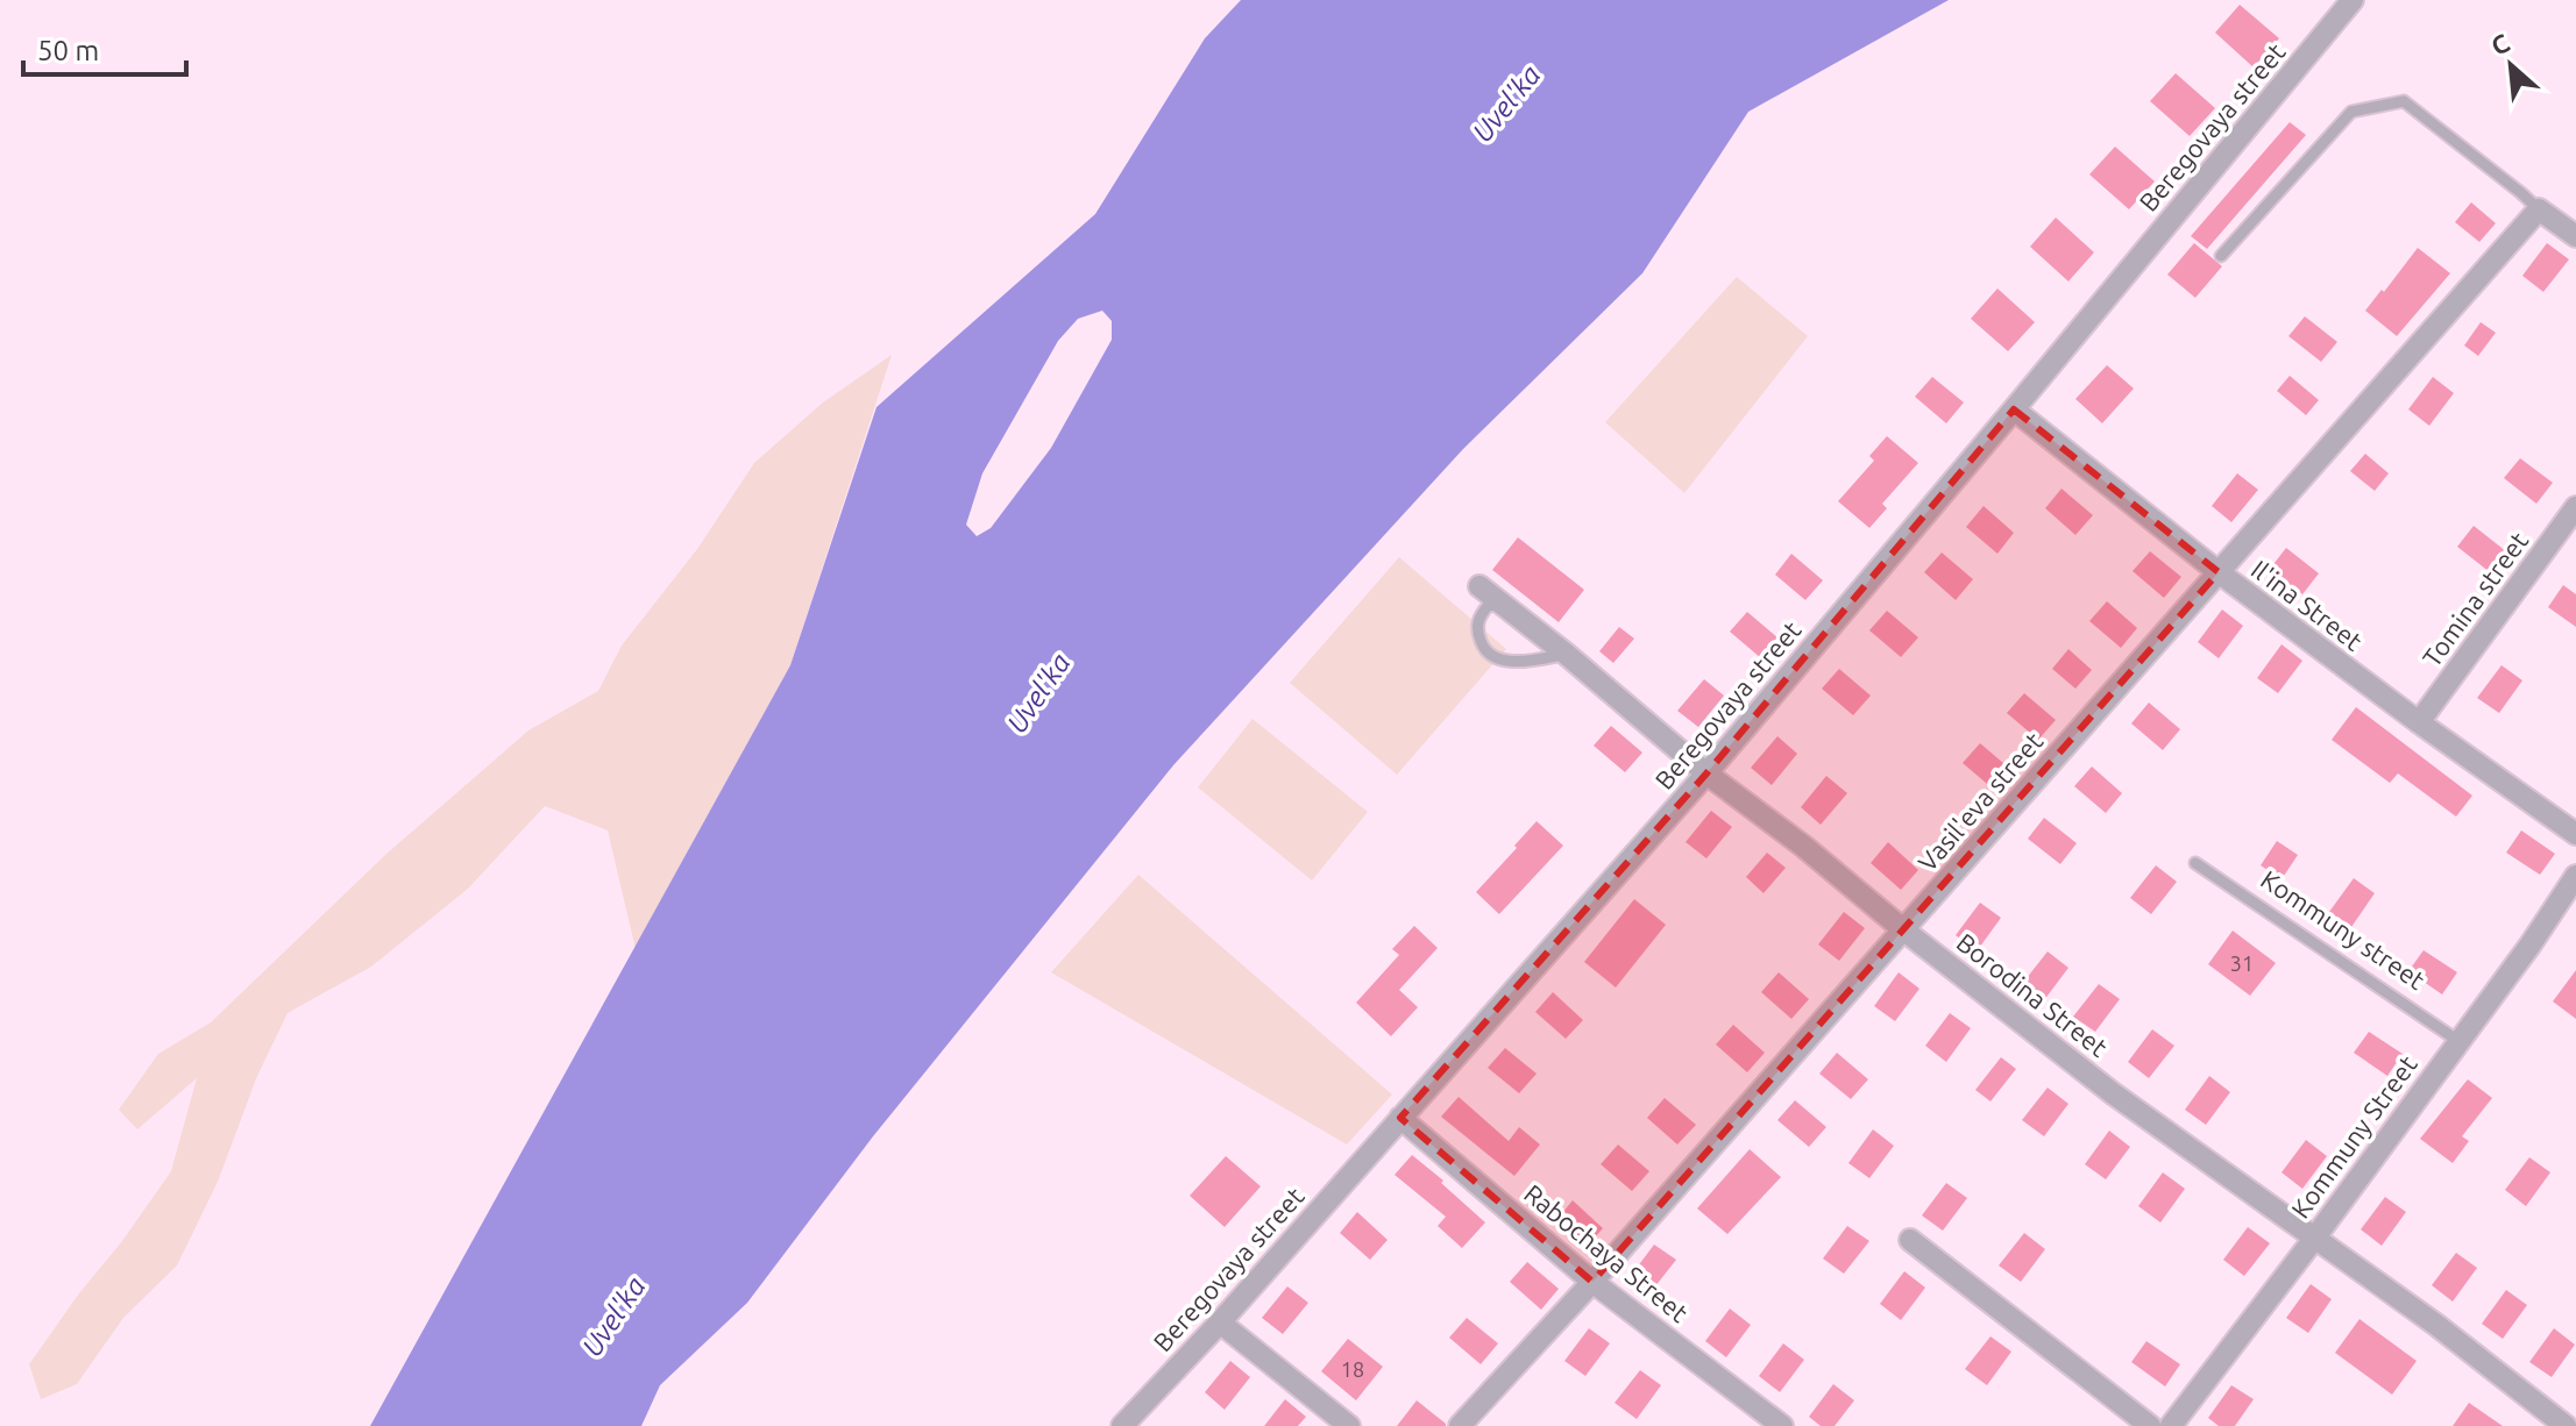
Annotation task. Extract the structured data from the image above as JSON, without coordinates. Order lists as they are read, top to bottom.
{
  "streets": {
    "street": [
      "Beregovaya street",
      "Tomina street",
      "Il'ina Street",
      "Vasil'eva street",
      "Borodina Street",
      "Kommuny Street",
      "Rabochaya Street"
    ],
    "lane": ["Kommuny street"]
  },
  "crossings": [
    ["Beregovaya street", "Il'ina Street"],
    ["Beregovaya street", "Borodina Street"],
    ["Beregovaya street", "Rabochaya Street"],
    ["Tomina street", "Il'ina Street"],
    ["Il'ina Street", "Vasil'eva street"],
    ["Vasil'eva street", "Borodina Street"],
    ["Vasil'eva street", "Rabochaya Street"],
    ["Kommuny street", "Kommuny Street"],
    ["Borodina Street", "Kommuny Street"]
  ],
  "water": ["Uvel'ka"],
  "house_numbers": ["31", "18"],
  "scale_bar": "50 m",
  "north": "top left"
}
